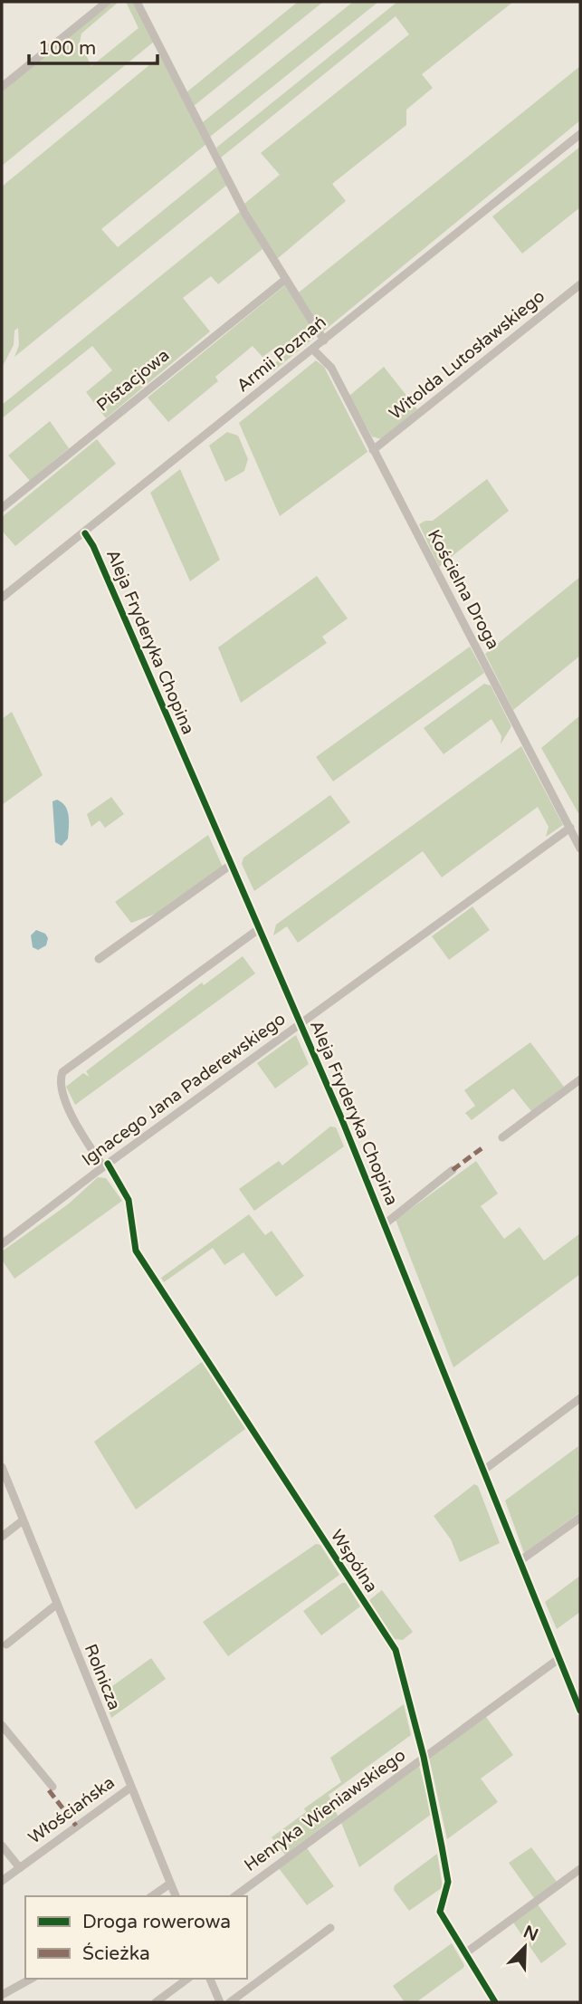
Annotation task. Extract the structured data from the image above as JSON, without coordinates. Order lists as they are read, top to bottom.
{
  "streets": {
    "street": [
      "Armii Poznań",
      "Witolda Lutosławskiego",
      "Pistacjowa",
      "Kościelna Droga",
      "Aleja Fryderyka Chopina",
      "Ignacego Jana Paderewskiego",
      "Wspólna",
      "Rolnicza",
      "Włościańska",
      "Henryka Wieniawskiego"
    ]
  },
  "crossings": [
    ["Armii Poznań", "Kościelna Droga"],
    ["Armii Poznań", "Aleja Fryderyka Chopina"],
    ["Witolda Lutosławskiego", "Kościelna Droga"],
    ["Kościelna Droga", "Ignacego Jana Paderewskiego"],
    ["Aleja Fryderyka Chopina", "Ignacego Jana Paderewskiego"],
    ["Aleja Fryderyka Chopina", "Wspólna"],
    ["Aleja Fryderyka Chopina", "Henryka Wieniawskiego"],
    ["Ignacego Jana Paderewskiego", "Wspólna"],
    ["Wspólna", "Henryka Wieniawskiego"],
    ["Rolnicza", "Włościańska"]
  ],
  "legend": ["Droga rowerowa", "Ścieżka"],
  "scale_bar": "100 m",
  "north": "top right"
}
